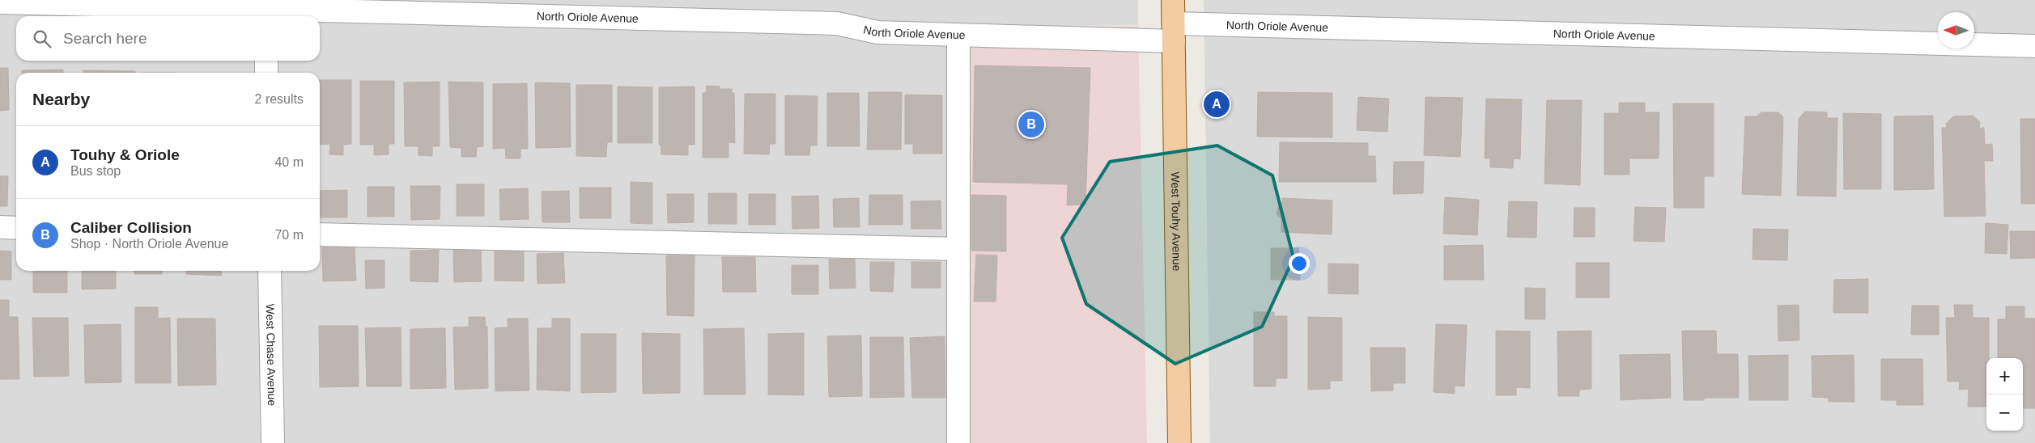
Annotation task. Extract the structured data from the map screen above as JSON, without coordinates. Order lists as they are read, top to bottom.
{
  "streets": {
    "main road": ["West Touhy Avenue"],
    "street": ["North Oriole Avenue", "West Chase Avenue"]
  },
  "crossings": [
    ["North Oriole Avenue", "West Touhy Avenue"]
  ],
  "north": "left",
  "page": {
    "search": "Search here",
    "heading": ["Nearby", "2 results"],
    "pins": ["A", "B"],
    "list": [
      {
        "mark": "A",
        "name": "Touhy & Oriole",
        "note": "Bus stop",
        "value": "40 m"
      },
      {
        "mark": "B",
        "name": "Caliber Collision",
        "note": "Shop · North Oriole Avenue",
        "value": "70 m"
      }
    ],
    "map_buttons": ["+", "−"]
  }
}
